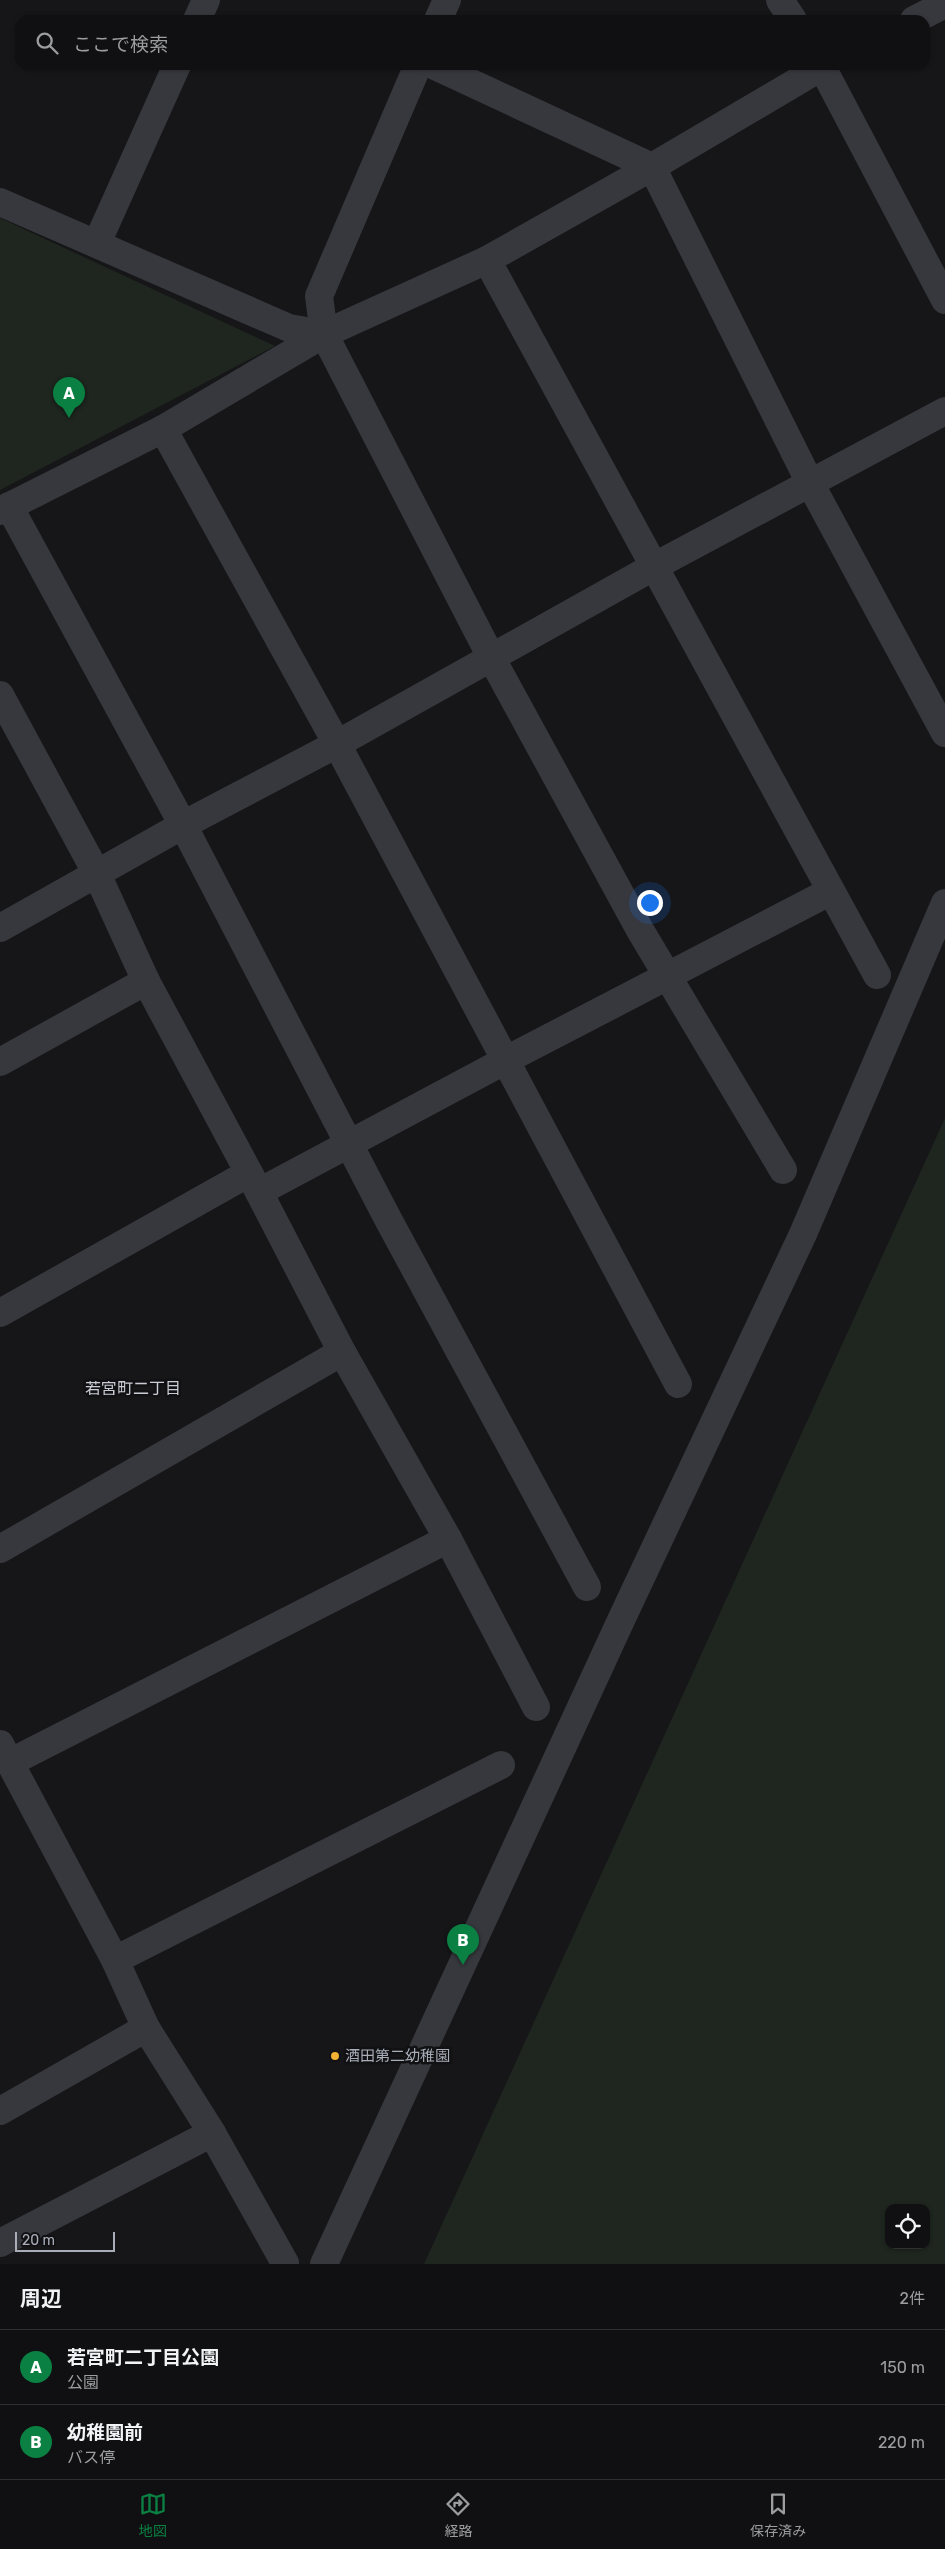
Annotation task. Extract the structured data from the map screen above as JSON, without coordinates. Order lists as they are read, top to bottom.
{
  "districts": ["若宮町二丁目"],
  "places": ["酒田第二幼稚園"],
  "scale_bar": "20 m",
  "page": {
    "search": "ここで検索",
    "pins": ["A", "B"],
    "scale": "20 m",
    "heading": ["周辺", "2件"],
    "list": [
      {
        "mark": "A",
        "name": "若宮町二丁目公園",
        "note": "公園",
        "value": "150 m"
      },
      {
        "mark": "B",
        "name": "幼稚園前",
        "note": "バス停",
        "value": "220 m"
      }
    ],
    "nav": ["地図", "経路", "保存済み"]
  }
}
